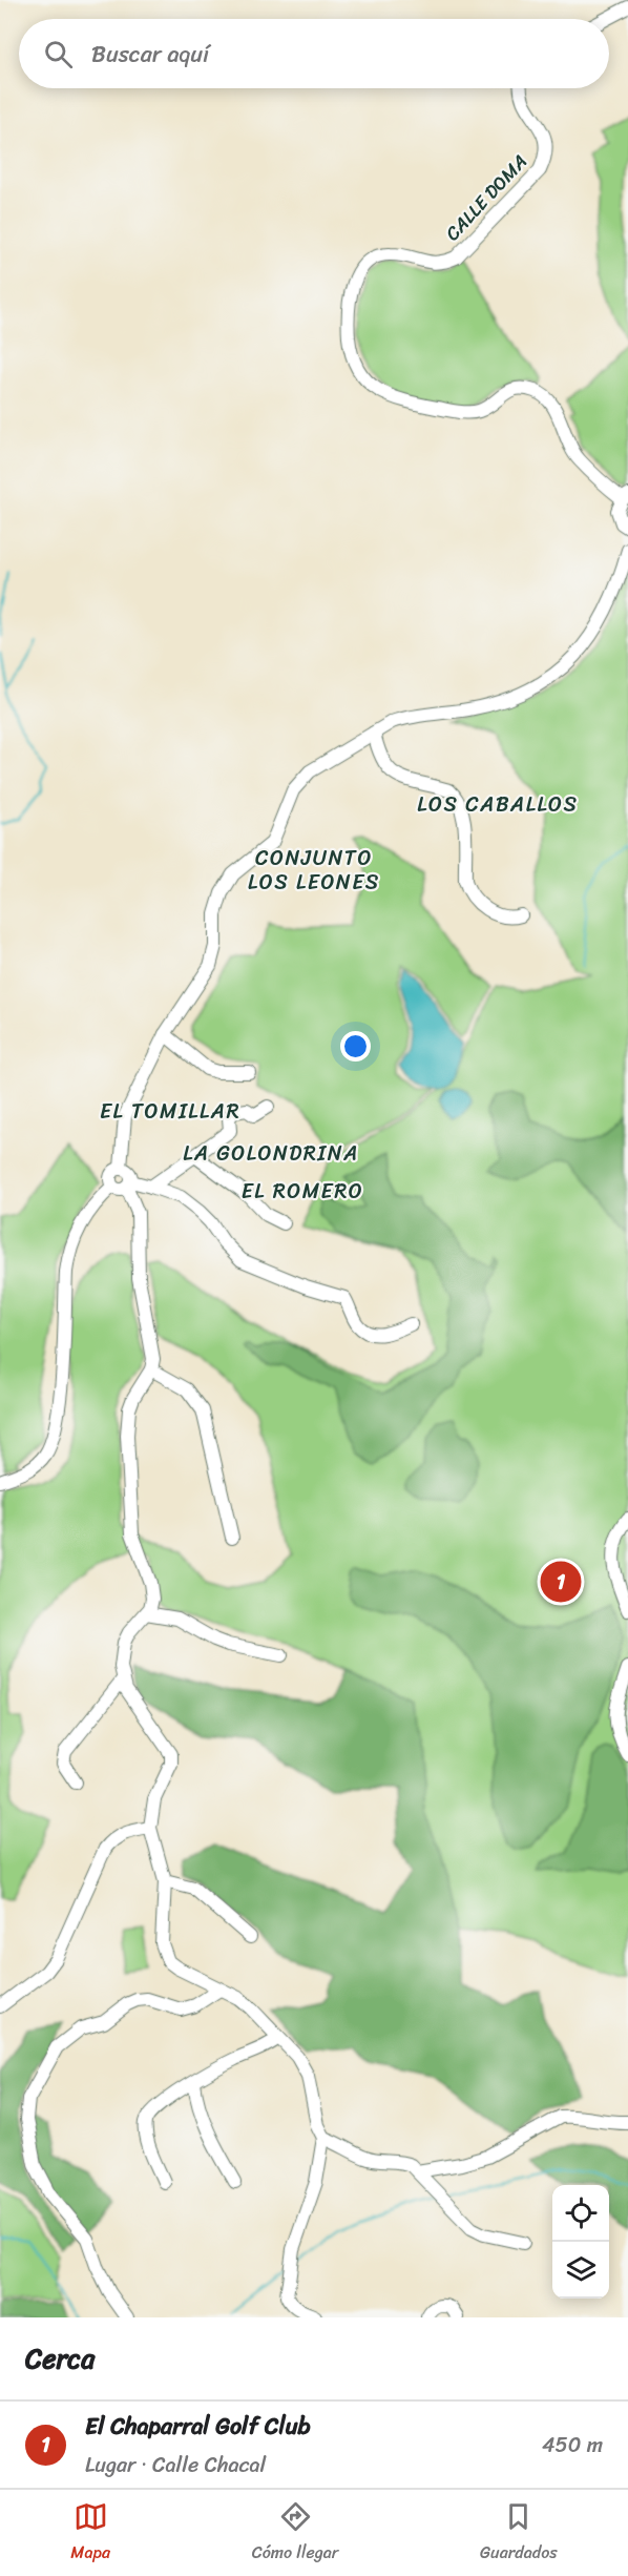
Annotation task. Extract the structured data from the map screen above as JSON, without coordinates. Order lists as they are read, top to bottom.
{
  "streets": {
    "street": ["CALLE DOMA"]
  },
  "districts": [
    "LOS CABALLOS",
    "CONJUNTO LOS LEONES",
    "EL TOMILLAR",
    "LA GOLONDRINA",
    "EL ROMERO"
  ],
  "page": {
    "search": "Buscar aquí",
    "pins": "1",
    "heading": "Cerca",
    "list": [
      {
        "mark": "1",
        "name": "El Chaparral Golf Club",
        "note": "Lugar · Calle Chacal",
        "value": "450 m"
      }
    ],
    "nav": ["Mapa", "Cómo llegar", "Guardados"]
  }
}
